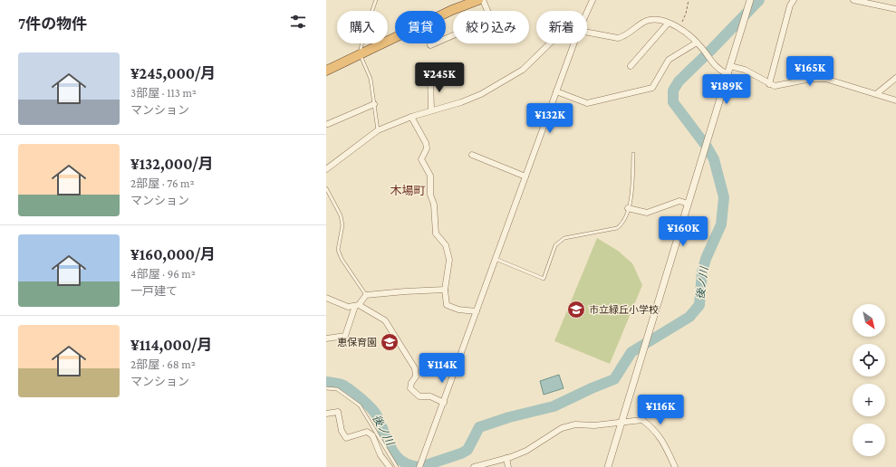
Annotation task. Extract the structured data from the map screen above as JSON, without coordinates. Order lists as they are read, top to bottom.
{
  "districts": ["木場町"],
  "water": ["後ノ川"],
  "places": {
    "school or university": ["市立緑丘小学校", "恵保育園"]
  },
  "north": "bottom right",
  "page": {
    "heading": "7件の物件",
    "chip": [
      "購入",
      "賃貸",
      "絞り込み",
      "新着"
    ],
    "list": [
      {
        "name": "¥245,000/月",
        "note": "3部屋 · 113 m² · マンション"
      },
      {
        "name": "¥132,000/月",
        "note": "2部屋 · 76 m² · マンション"
      },
      {
        "name": "¥160,000/月",
        "note": "4部屋 · 96 m² · 一戸建て"
      },
      {
        "name": "¥114,000/月",
        "note": "2部屋 · 68 m² · マンション"
      }
    ],
    "price": [
      "¥165K",
      "¥245K",
      "¥189K",
      "¥132K",
      "¥160K",
      "¥114K",
      "¥116K"
    ],
    "map_buttons": ["+", "−"]
  }
}
